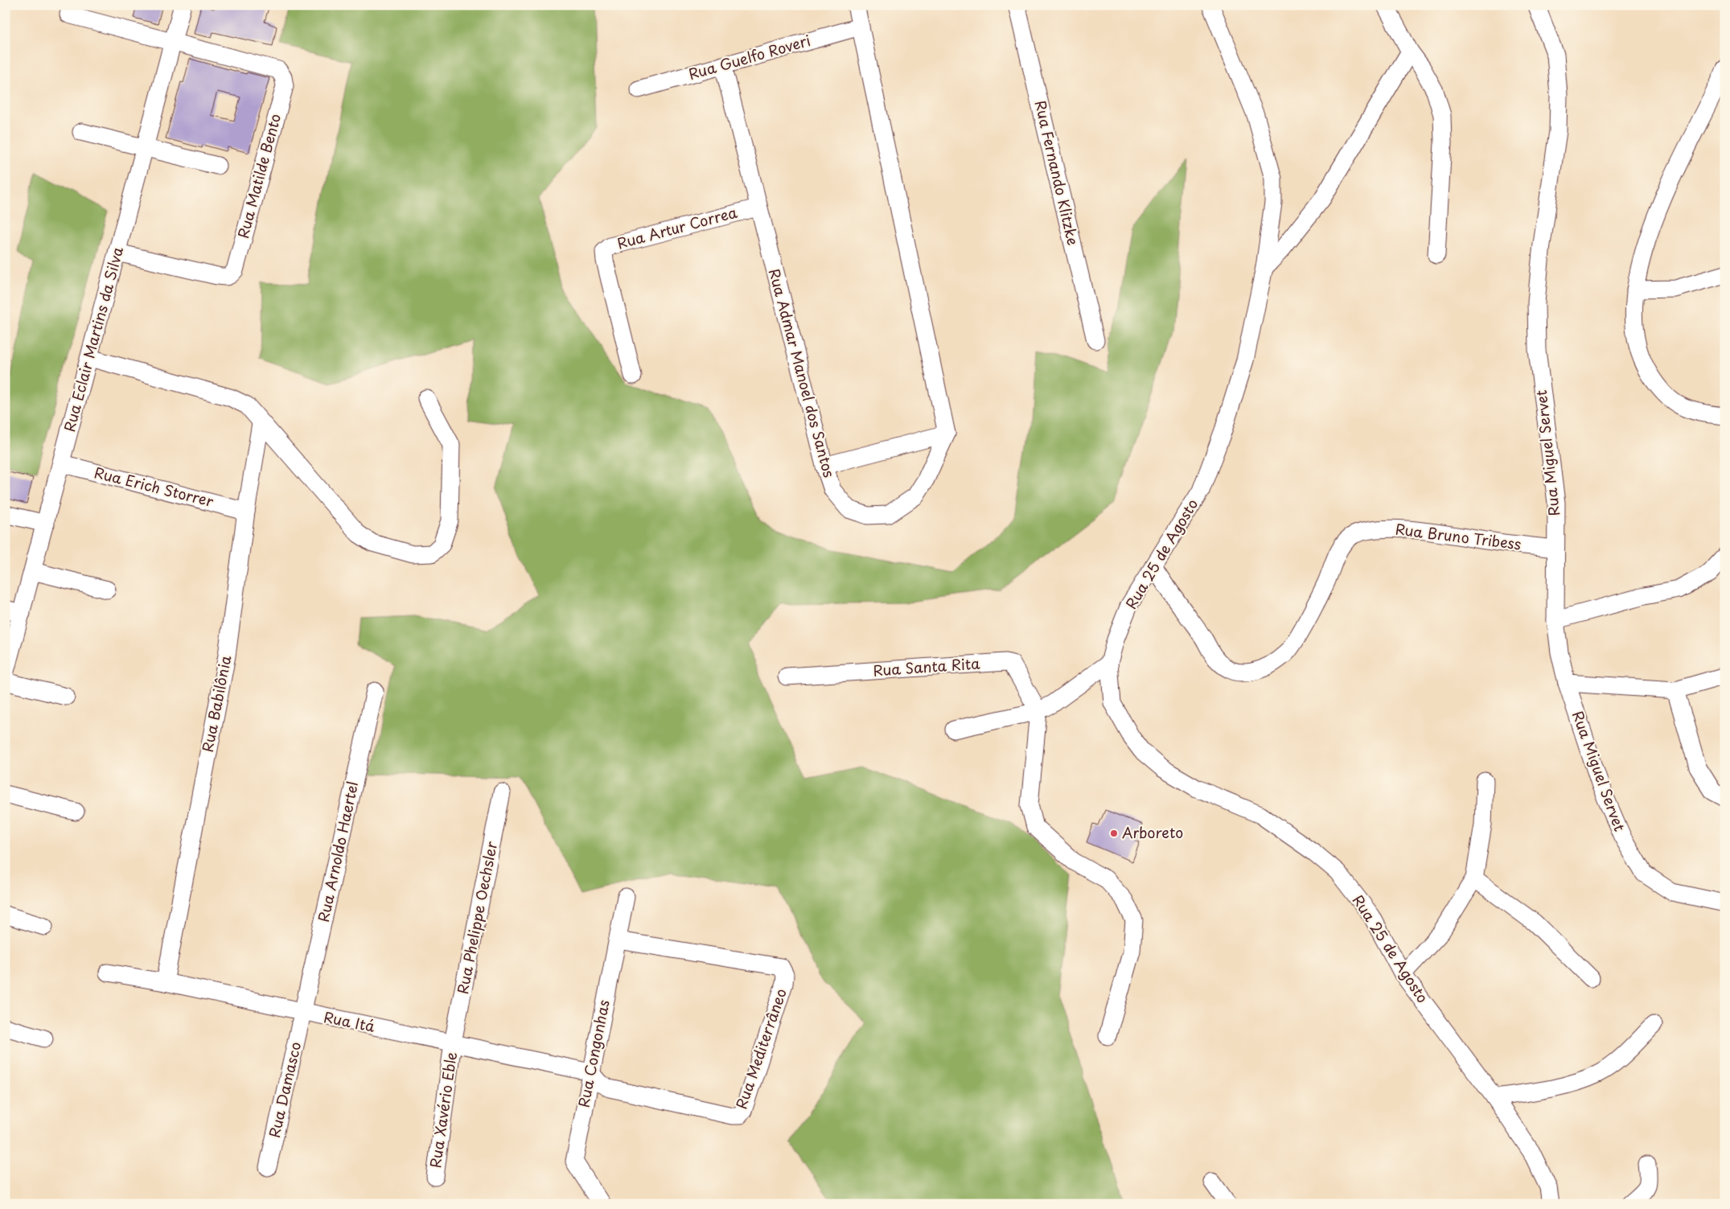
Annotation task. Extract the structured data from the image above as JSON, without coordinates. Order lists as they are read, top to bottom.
{
  "streets": {
    "street": [
      "Rua Guelfo Roveri",
      "Rua Fernando Klitzke",
      "Rua Matilde Bento",
      "Rua Artur Correa",
      "Rua Eclair Martins da Silva",
      "Rua Admar Manoel dos Santos",
      "Rua Miguel Servet",
      "Rua Erich Storrer",
      "Rua Bruno Tribess",
      "Rua 25 de Agosto",
      "Rua Santa Rita",
      "Rua Babilônia",
      "Rua Arnoldo Haertel",
      "Rua Phelippe Oechsler",
      "Rua Itá",
      "Rua Mediterrâneo",
      "Rua Congonhas",
      "Rua Damasco",
      "Rua Xavério Eble"
    ]
  },
  "crossings": [
    ["Rua Guelfo Roveri", "Rua Admar Manoel dos Santos"],
    ["Rua Matilde Bento", "Rua Eclair Martins da Silva"],
    ["Rua Artur Correa", "Rua Admar Manoel dos Santos"],
    ["Rua Eclair Martins da Silva", "Rua Erich Storrer"],
    ["Rua Miguel Servet", "Rua Bruno Tribess"],
    ["Rua Erich Storrer", "Rua Babilônia"],
    ["Rua Bruno Tribess", "Rua 25 de Agosto"],
    ["Rua Babilônia", "Rua Itá"],
    ["Rua Arnoldo Haertel", "Rua Itá"],
    ["Rua Arnoldo Haertel", "Rua Damasco"],
    ["Rua Phelippe Oechsler", "Rua Itá"],
    ["Rua Phelippe Oechsler", "Rua Xavério Eble"],
    ["Rua Itá", "Rua Mediterrâneo"],
    ["Rua Itá", "Rua Congonhas"],
    ["Rua Itá", "Rua Damasco"],
    ["Rua Itá", "Rua Xavério Eble"],
    ["Rua Mediterrâneo", "Rua Congonhas"]
  ],
  "places": ["Arboreto"]
}
